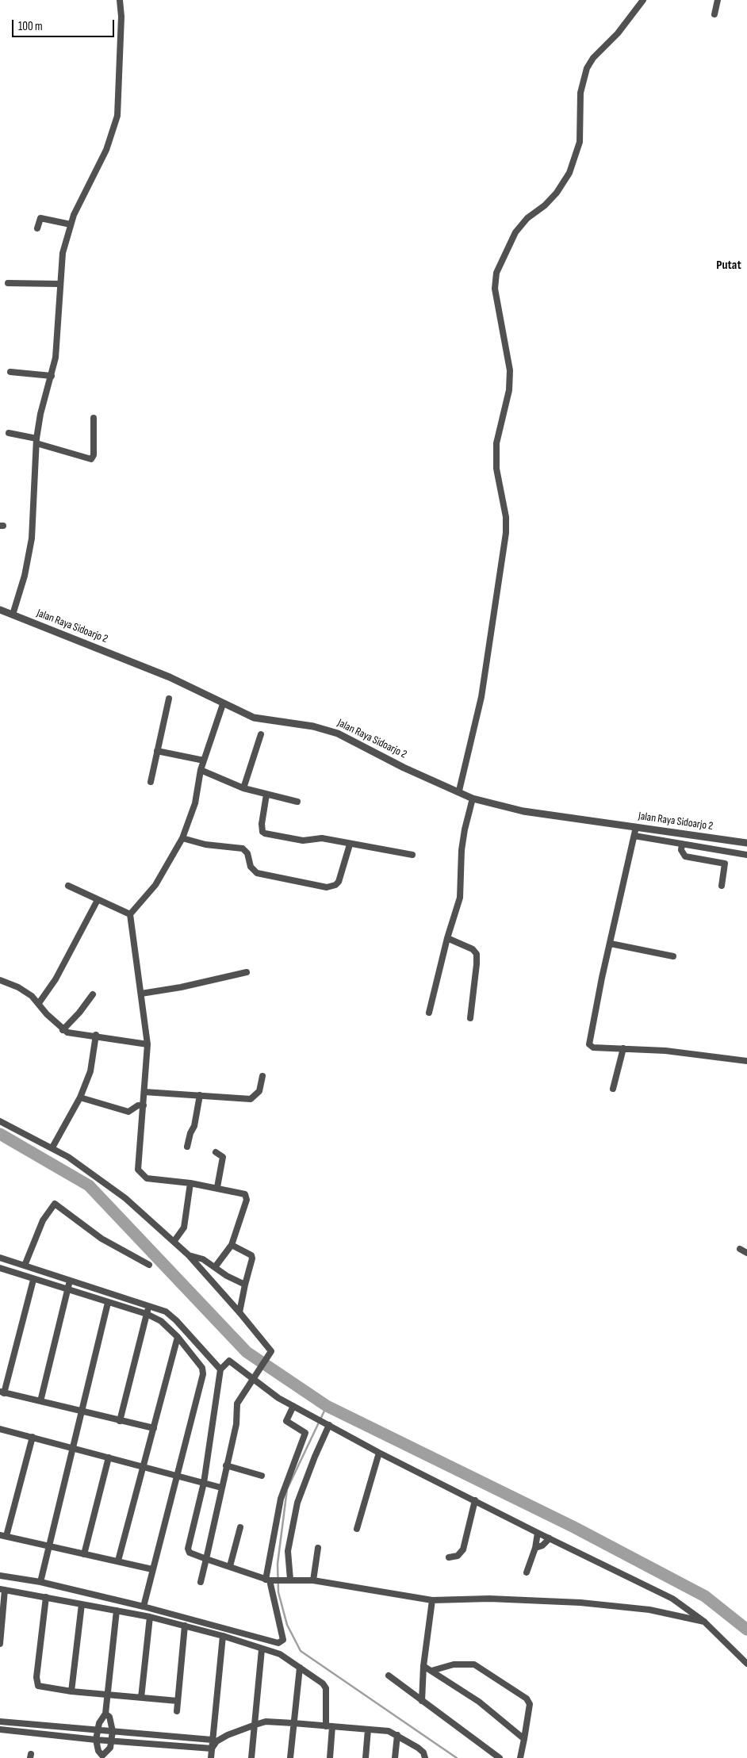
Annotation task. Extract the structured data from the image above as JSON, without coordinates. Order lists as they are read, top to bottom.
{
  "streets": {
    "street": ["Jalan Raya Sidoarjo 2"]
  },
  "districts": ["Putat"],
  "scale_bar": "100 m"
}
